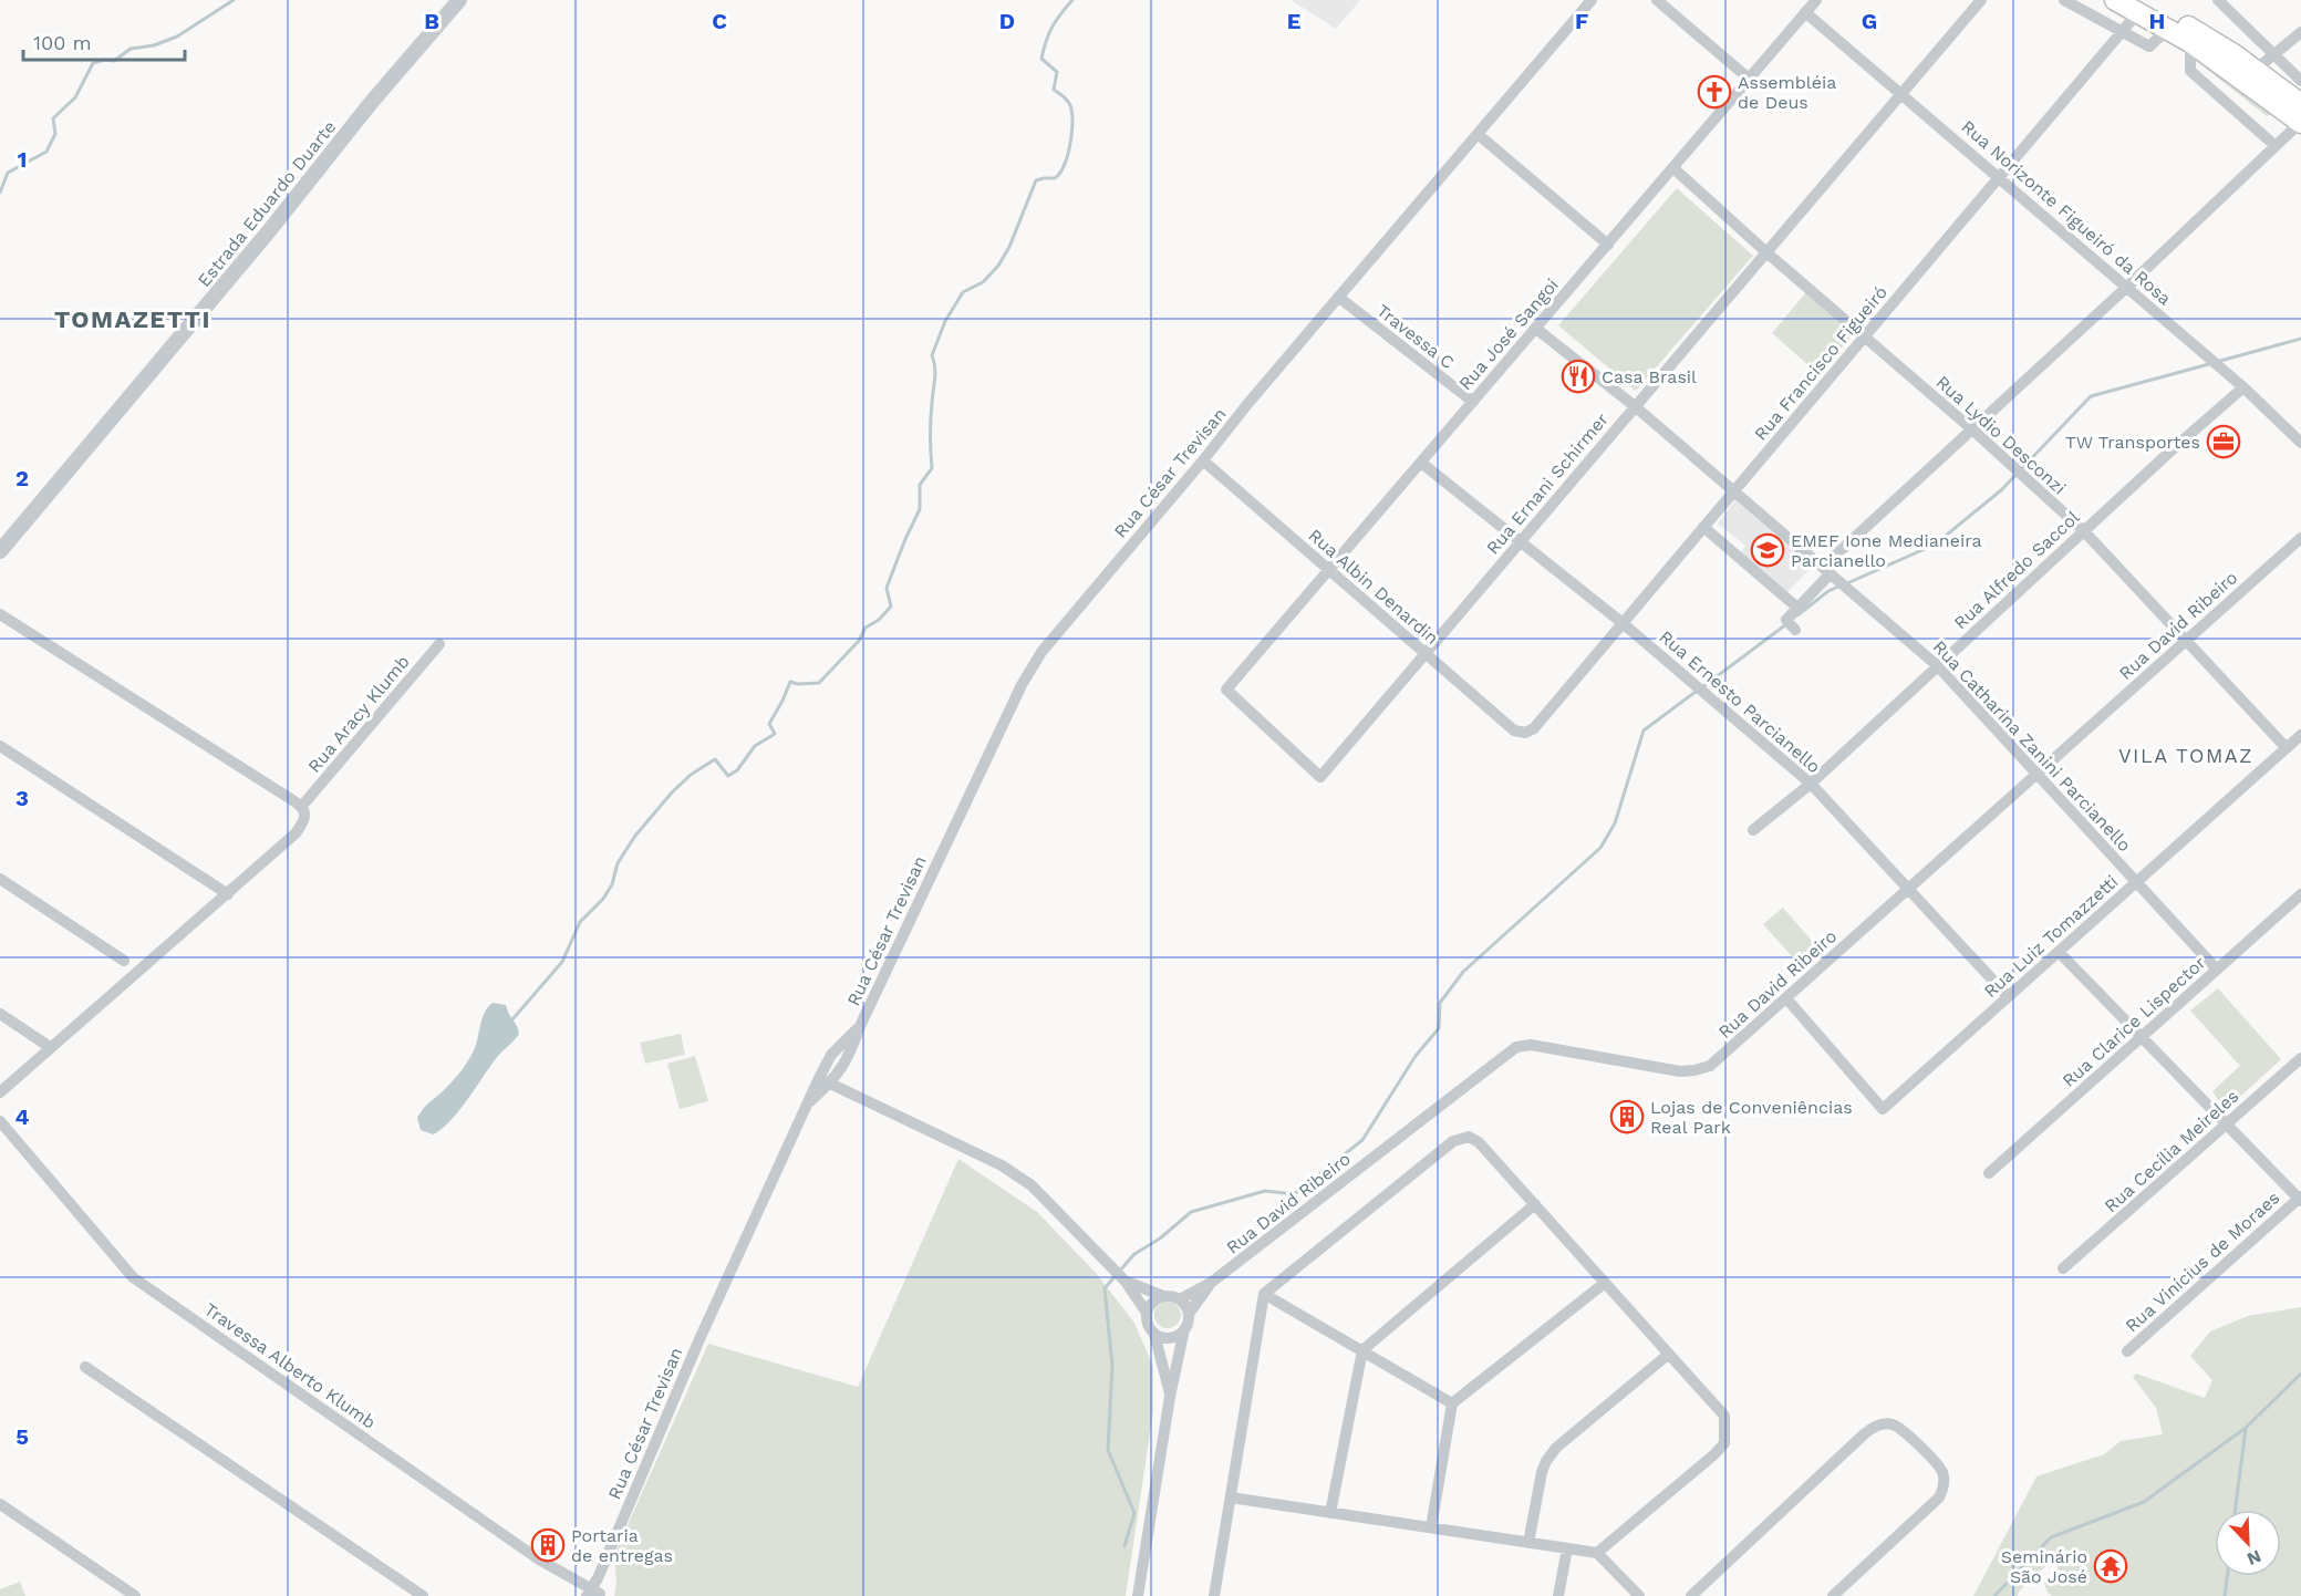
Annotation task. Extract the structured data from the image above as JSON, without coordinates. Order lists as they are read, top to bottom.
{
  "streets": {
    "street": [
      "Estrada Eduardo Duarte",
      "Rua Norizonte Figueiró da Rosa",
      "Rua José Sangoi",
      "Travessa C",
      "Rua Francisco Figueiró",
      "Rua Lydio Desconzi",
      "Rua César Trevisan",
      "Rua Ernani Schirmer",
      "Rua Alfredo Saccol",
      "Rua Albin Denardin",
      "Rua David Ribeiro",
      "Rua Ernesto Parcianello",
      "Rua Aracy Klumb",
      "Rua Catharina Zanini Parcianello",
      "Rua Luiz Tomazzetti",
      "Rua Clarice Lispector",
      "Rua Cecília Meireles",
      "Rua Vinícius de Moraes",
      "Travessa Alberto Klumb"
    ]
  },
  "crossings": [
    ["Rua Norizonte Figueiró da Rosa", "Rua José Sangoi"],
    ["Rua Norizonte Figueiró da Rosa", "Rua Francisco Figueiró"],
    ["Rua Norizonte Figueiró da Rosa", "Rua Ernani Schirmer"],
    ["Rua Norizonte Figueiró da Rosa", "Rua Alfredo Saccol"],
    ["Rua José Sangoi", "Travessa C"],
    ["Rua José Sangoi", "Rua Lydio Desconzi"],
    ["Rua José Sangoi", "Rua Ernani Schirmer"],
    ["Rua José Sangoi", "Rua Albin Denardin"],
    ["Rua José Sangoi", "Rua Ernesto Parcianello"],
    ["Rua José Sangoi", "Rua Catharina Zanini Parcianello"],
    ["Travessa C", "Rua César Trevisan"],
    ["Rua Francisco Figueiró", "Rua Lydio Desconzi"],
    ["Rua Francisco Figueiró", "Rua Albin Denardin"],
    ["Rua Francisco Figueiró", "Rua Ernesto Parcianello"],
    ["Rua Francisco Figueiró", "Rua Catharina Zanini Parcianello"],
    ["Rua Lydio Desconzi", "Rua Ernani Schirmer"],
    ["Rua Lydio Desconzi", "Rua Alfredo Saccol"],
    ["Rua Lydio Desconzi", "Rua David Ribeiro"],
    ["Rua Lydio Desconzi", "Rua Luiz Tomazzetti"],
    ["Rua César Trevisan", "Rua Albin Denardin"],
    ["Rua César Trevisan", "Travessa Alberto Klumb"],
    ["Rua Ernani Schirmer", "Rua Albin Denardin"],
    ["Rua Ernani Schirmer", "Rua Ernesto Parcianello"],
    ["Rua Ernani Schirmer", "Rua Catharina Zanini Parcianello"],
    ["Rua Alfredo Saccol", "Rua Ernesto Parcianello"],
    ["Rua Alfredo Saccol", "Rua Catharina Zanini Parcianello"],
    ["Rua David Ribeiro", "Rua Ernesto Parcianello"],
    ["Rua David Ribeiro", "Rua Catharina Zanini Parcianello"],
    ["Rua David Ribeiro", "Rua Luiz Tomazzetti"],
    ["Rua Ernesto Parcianello", "Rua Luiz Tomazzetti"],
    ["Rua Catharina Zanini Parcianello", "Rua Luiz Tomazzetti"],
    ["Rua Catharina Zanini Parcianello", "Rua Clarice Lispector"]
  ],
  "districts": ["TOMAZETTI", "VILA TOMAZ"],
  "places": {
    "church": ["Assembléia de Deus"],
    "restaurant": ["Casa Brasil"],
    "office": ["TW Transportes"],
    "school or university": ["EMEF Ione Medianeira Parcianello"],
    "building": ["Lojas de Conveniências Real Park", "Portaria de entregas"],
    "temple": ["Seminário São José"]
  },
  "scale_bar": "100 m",
  "north": "bottom right",
  "grid": {
    "columns": [
      "B",
      "C",
      "D",
      "E",
      "F",
      "G",
      "H"
    ],
    "rows": [
      "1",
      "2",
      "3",
      "4",
      "5"
    ]
  }
}
